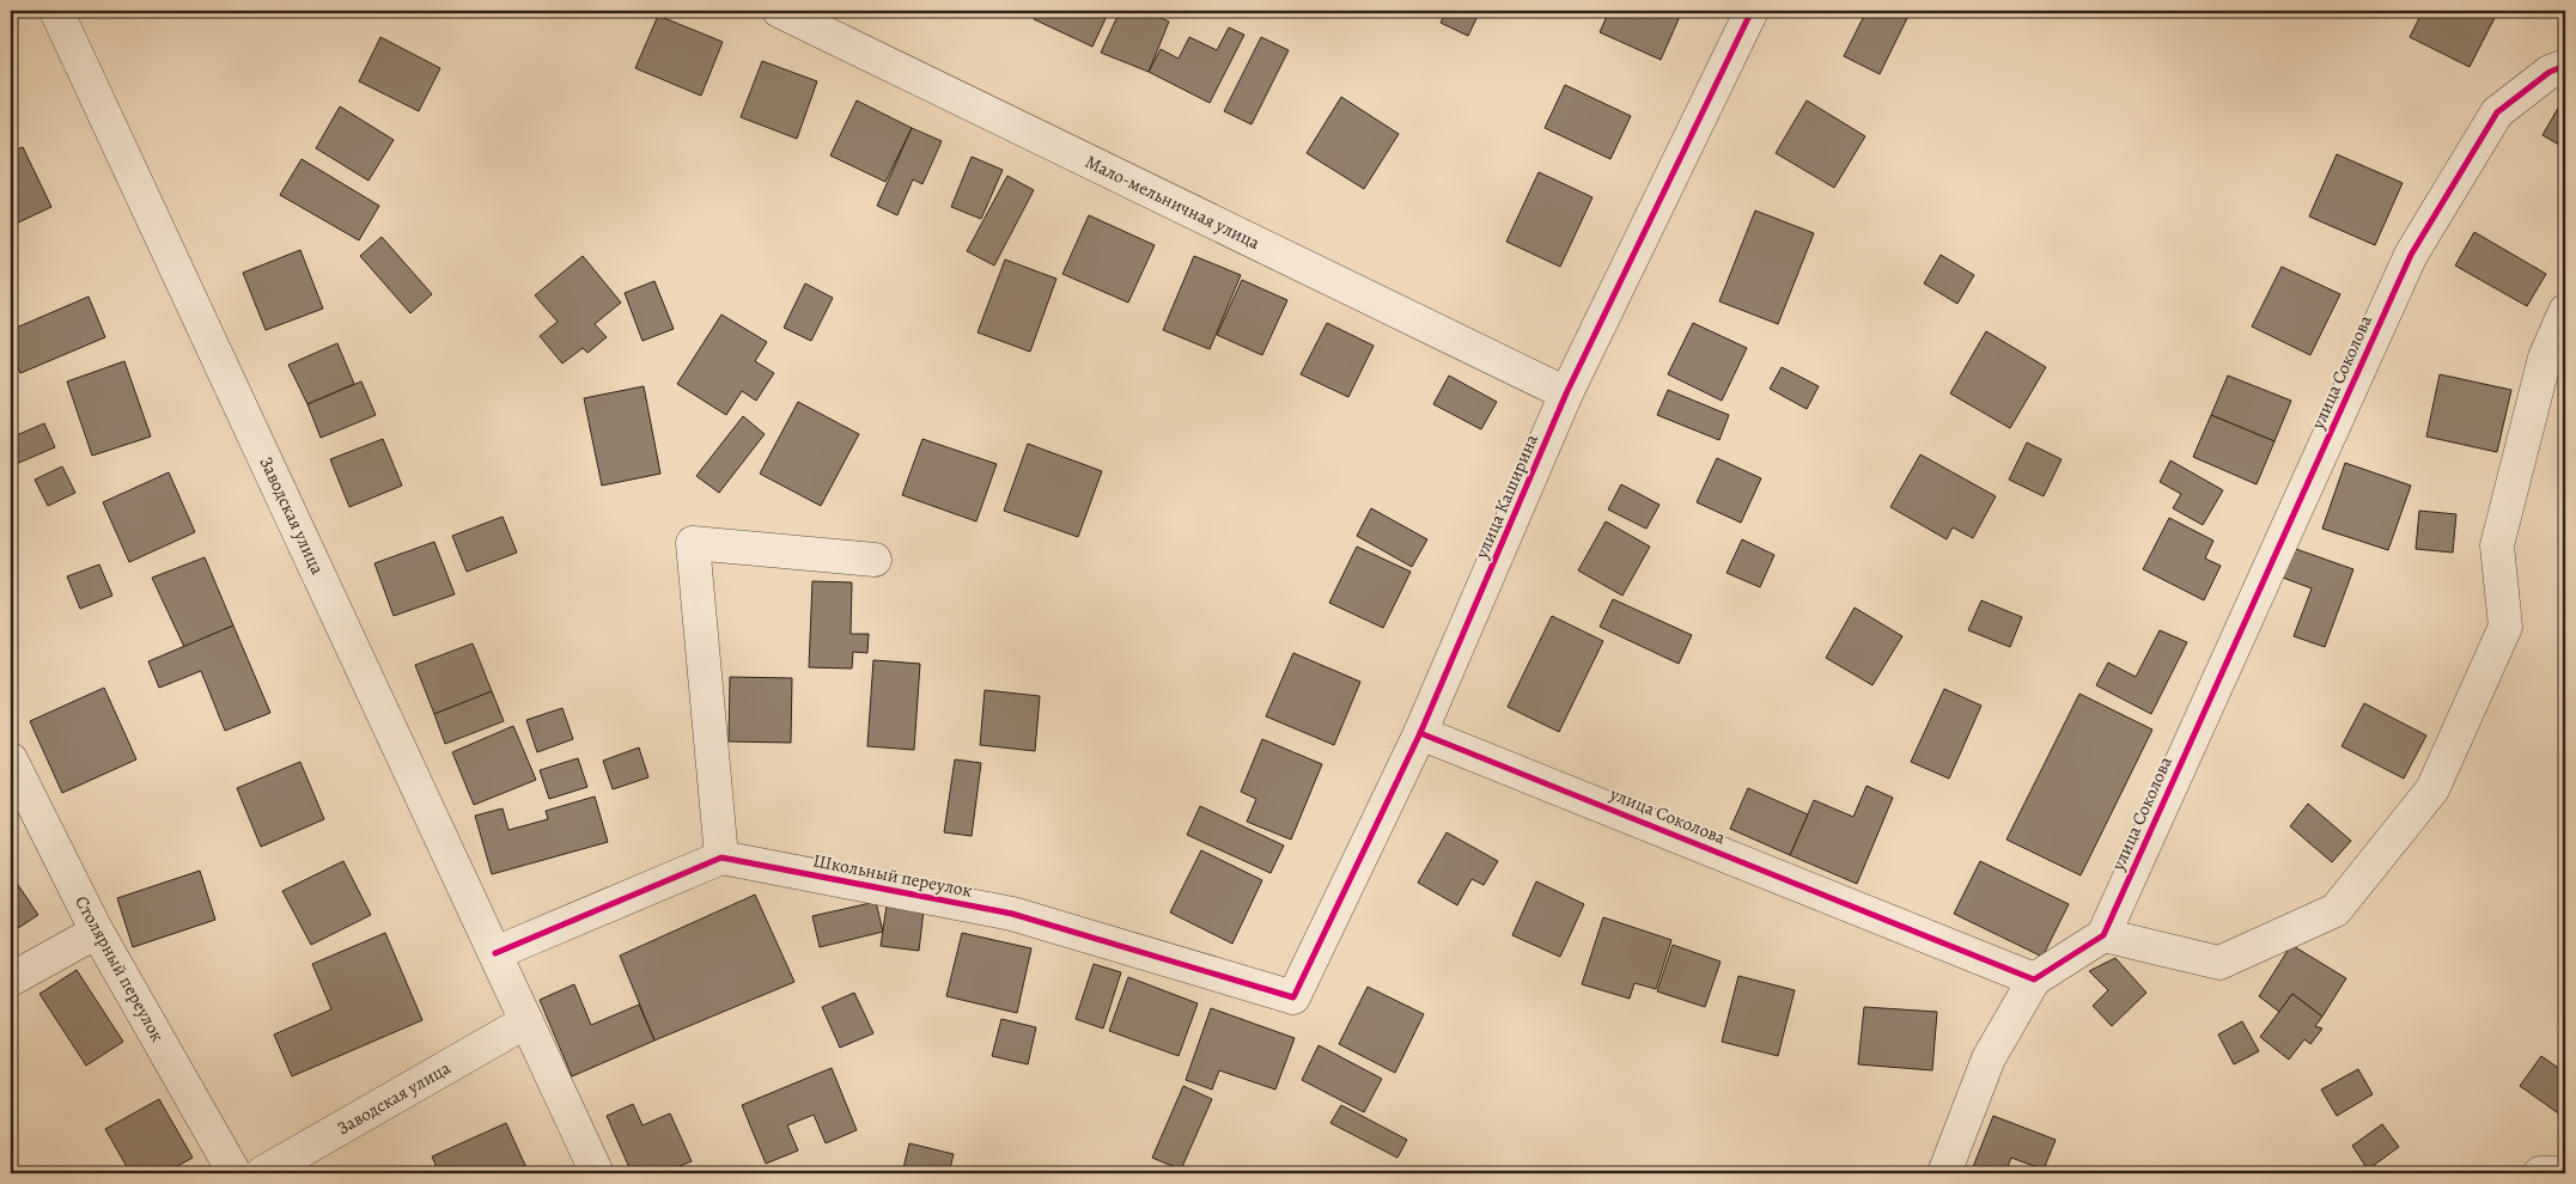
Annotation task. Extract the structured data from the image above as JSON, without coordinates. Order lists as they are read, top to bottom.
{
  "streets": {
    "street": [
      "Мало-мельничная улица",
      "улица Соколова",
      "улица Каширина",
      "Заводская улица",
      "Школьный переулок",
      "Столярный переулок"
    ]
  },
  "crossings": [
    ["Мало-мельничная улица", "улица Каширина"],
    ["улица Соколова", "улица Каширина"],
    ["улица Каширина", "Школьный переулок"]
  ]
}
